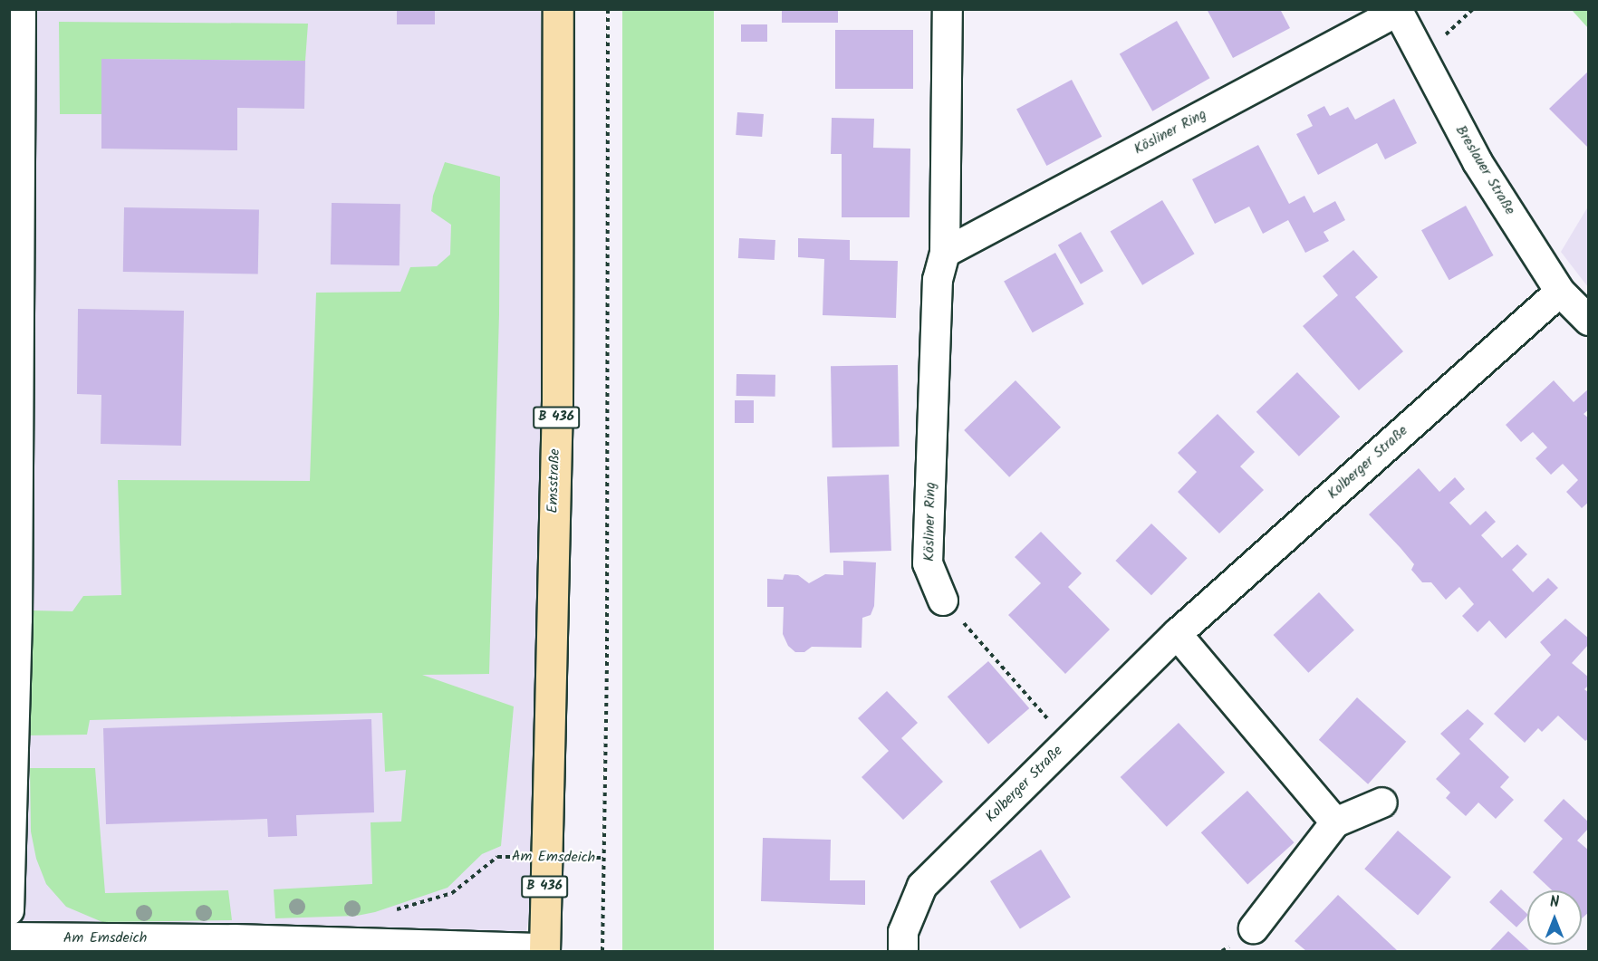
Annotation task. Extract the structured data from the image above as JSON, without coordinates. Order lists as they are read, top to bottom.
{
  "streets": {
    "main road": ["B 436", "Emsstraße"],
    "street": [
      "Kösliner Ring",
      "Breslauer Straße",
      "Kolberger Straße",
      "Am Emsdeich"
    ]
  },
  "crossings": [
    ["Kösliner Ring", "Breslauer Straße"],
    ["Breslauer Straße", "Kolberger Straße"],
    ["Emsstraße", "Am Emsdeich"]
  ],
  "north": "top"
}
